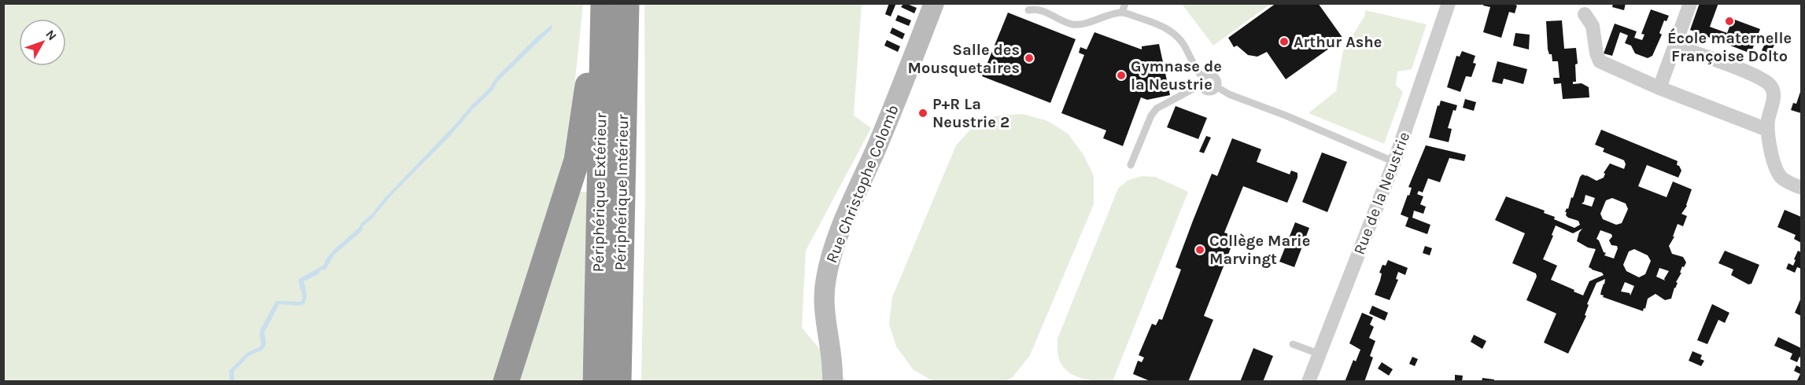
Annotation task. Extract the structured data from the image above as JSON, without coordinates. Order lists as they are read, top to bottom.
{
  "streets": {
    "highway": ["Périphérique Extérieur", "Périphérique Intérieur"],
    "street": ["Rue Christophe Colomb", "Rue de la Neustrie"]
  },
  "places": [
    "École maternelle Françoise Dolto",
    "Arthur Ashe",
    "Salle des Mousquetaires",
    "Gymnase de la Neustrie",
    "P+R La Neustrie 2",
    "Collège Marie Marvingt"
  ],
  "north": "top right"
}
